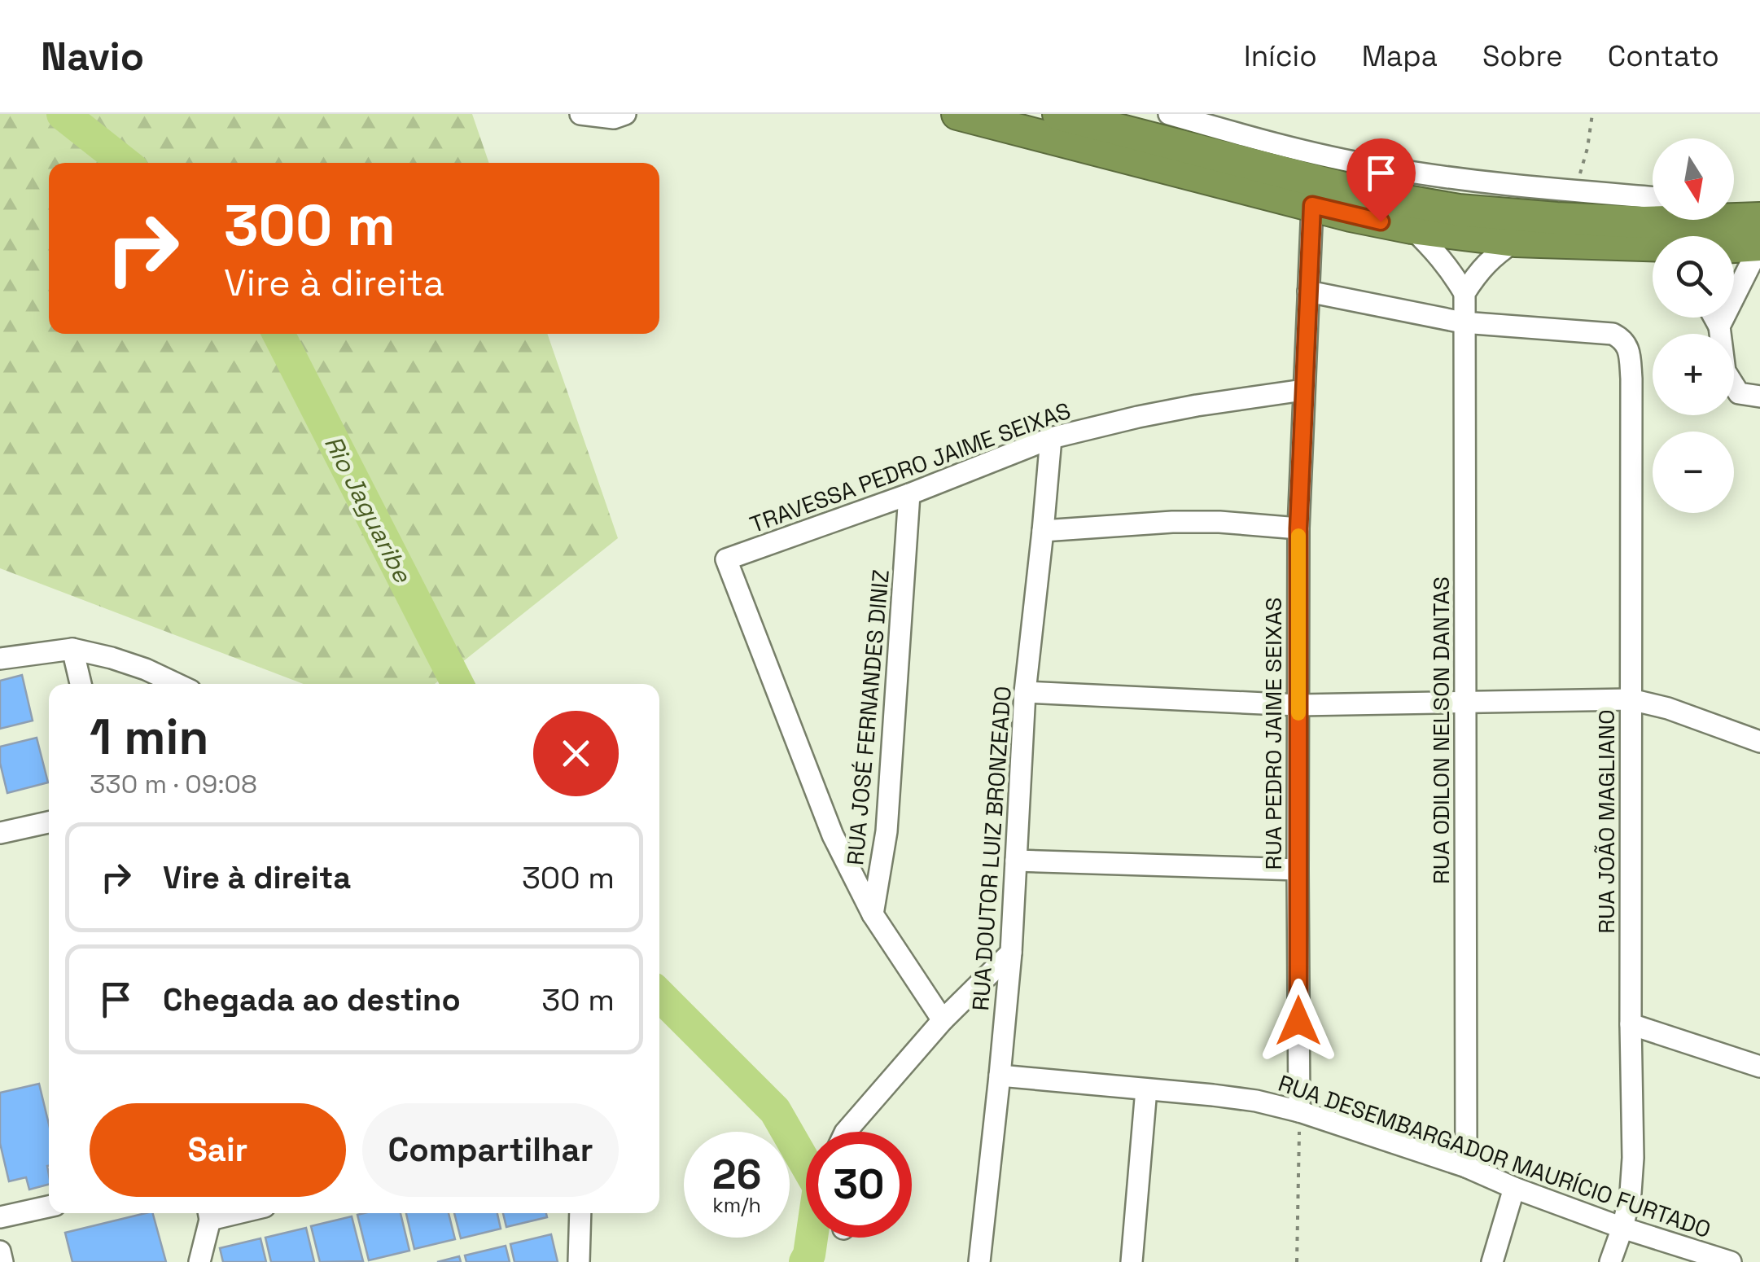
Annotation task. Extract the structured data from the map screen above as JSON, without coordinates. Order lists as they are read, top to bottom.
{
  "streets": {
    "street": [
      "TRAVESSA PEDRO JAIME SEIXAS",
      "RUA JOSÉ FERNANDES DINIZ",
      "RUA ODILON NELSON DANTAS",
      "RUA PEDRO JAIME SEIXAS",
      "RUA JOÃO MAGLIANO",
      "RUA DOUTOR LUIZ BRONZEADO",
      "RUA DESEMBARGADOR MAURÍCIO FURTADO"
    ]
  },
  "crossings": [
    ["TRAVESSA PEDRO JAIME SEIXAS", "RUA JOSÉ FERNANDES DINIZ"],
    ["TRAVESSA PEDRO JAIME SEIXAS", "RUA PEDRO JAIME SEIXAS"],
    ["TRAVESSA PEDRO JAIME SEIXAS", "RUA DOUTOR LUIZ BRONZEADO"],
    ["RUA ODILON NELSON DANTAS", "RUA JOÃO MAGLIANO"],
    ["RUA ODILON NELSON DANTAS", "RUA DESEMBARGADOR MAURÍCIO FURTADO"],
    ["RUA PEDRO JAIME SEIXAS", "RUA JOÃO MAGLIANO"],
    ["RUA PEDRO JAIME SEIXAS", "RUA DESEMBARGADOR MAURÍCIO FURTADO"],
    ["RUA JOÃO MAGLIANO", "RUA DESEMBARGADOR MAURÍCIO FURTADO"],
    ["RUA DOUTOR LUIZ BRONZEADO", "RUA DESEMBARGADOR MAURÍCIO FURTADO"]
  ],
  "water": ["Rio Jaguaribe"],
  "north": "bottom",
  "page": {
    "header": "Navio",
    "nav": [
      "Início",
      "Mapa",
      "Sobre",
      "Contato"
    ],
    "map_buttons": ["+", "−"],
    "turn": ["300 m", "Vire à direita"],
    "heading": ["1 min", "330 m · 09:08"],
    "list": [
      {
        "name": "Vire à direita",
        "value": "300 m"
      },
      {
        "name": "Chegada ao destino",
        "value": "30 m"
      }
    ],
    "buttons": ["Sair", "Compartilhar"],
    "speed": "26 km/h",
    "limit": "30"
  }
}
